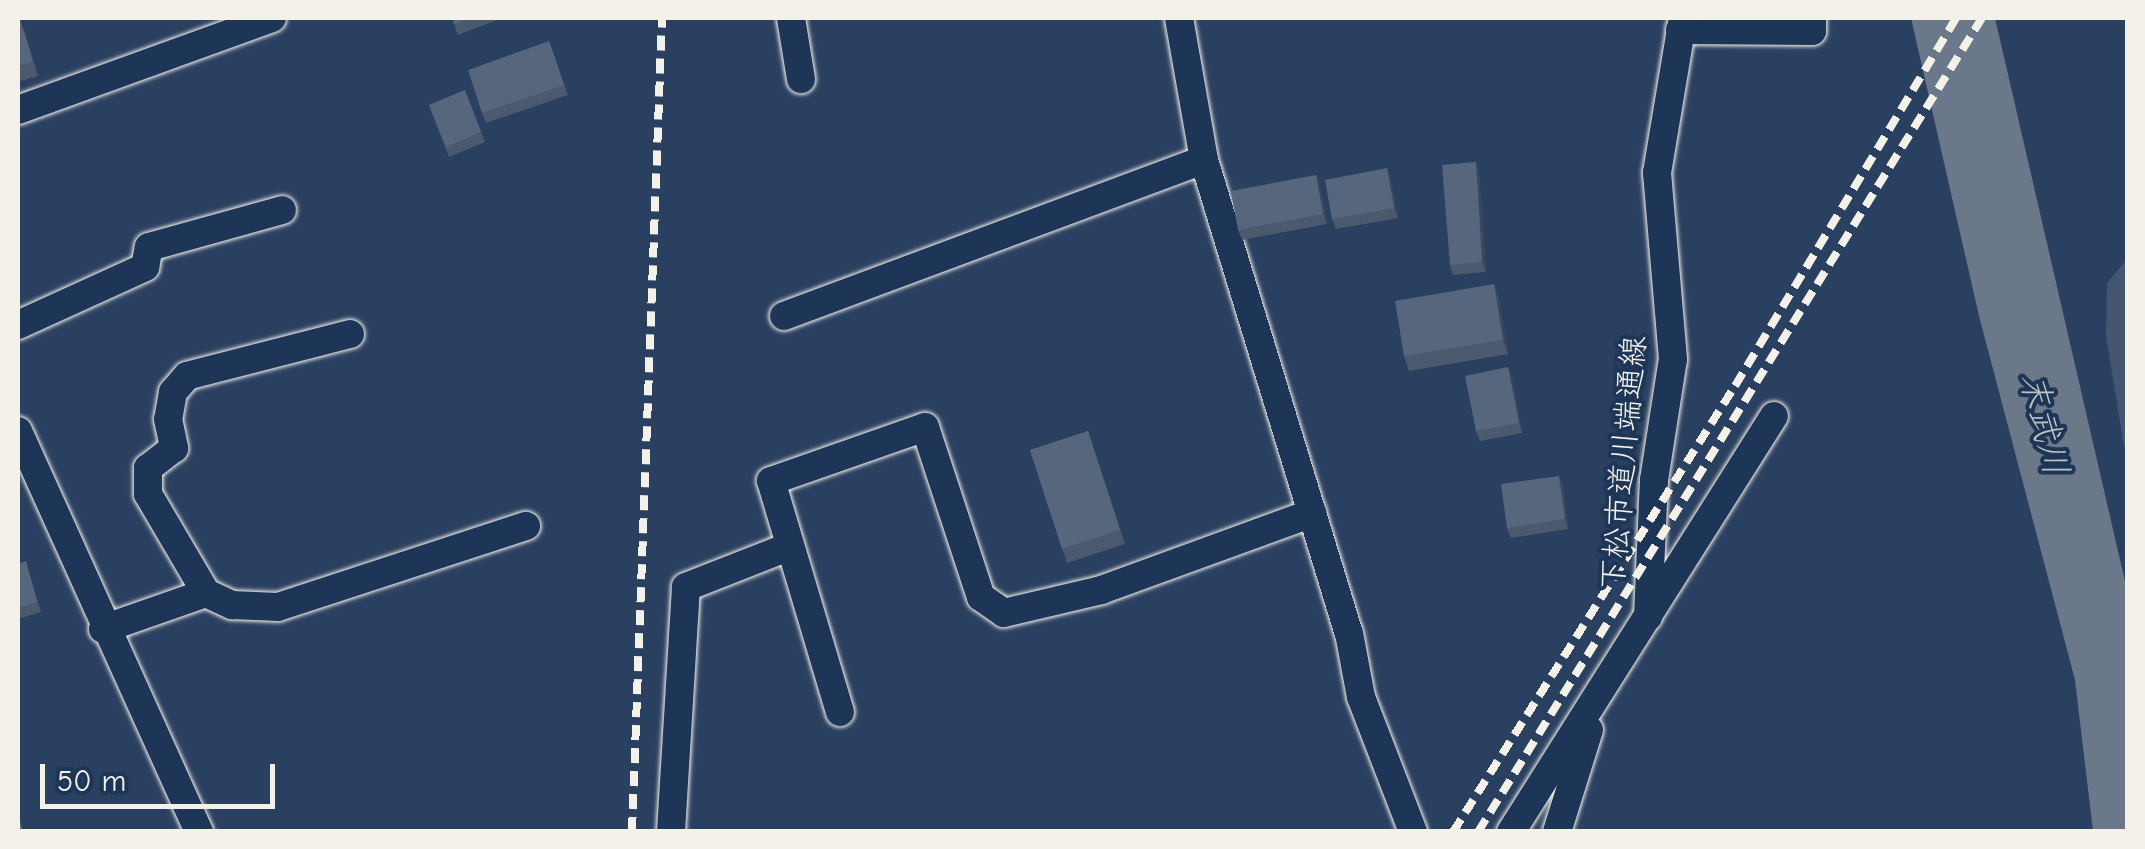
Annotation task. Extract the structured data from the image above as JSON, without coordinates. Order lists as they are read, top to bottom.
{
  "streets": {
    "street": ["下松市道川端通線"]
  },
  "water": ["末武川"],
  "scale_bar": "50 m"
}
